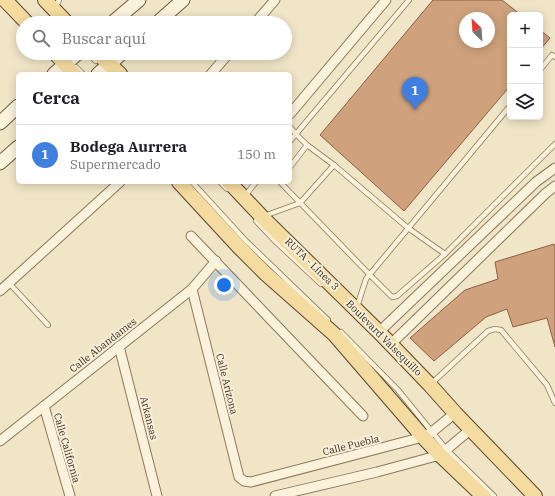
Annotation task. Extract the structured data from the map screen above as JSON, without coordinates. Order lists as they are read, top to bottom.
{
  "streets": {
    "main road": ["Boulevard Valsequillo"],
    "street": [
      "Calle Abandames",
      "Calle Arizona",
      "Arkansas",
      "Calle Puebla",
      "Calle California"
    ],
    "lane": ["RUTA - Línea 3"]
  },
  "crossings": [
    ["RUTA - Línea 3", "Boulevard Valsequillo"],
    ["Boulevard Valsequillo", "Calle Puebla"],
    ["Calle Abandames", "Calle Arizona"],
    ["Calle Abandames", "Arkansas"],
    ["Calle Abandames", "Calle California"],
    ["Calle Arizona", "Calle Puebla"]
  ],
  "north": "top left",
  "page": {
    "map_buttons": ["+", "−"],
    "search": "Buscar aquí",
    "heading": "Cerca",
    "pins": "1",
    "list": [
      {
        "mark": "1",
        "name": "Bodega Aurrera",
        "note": "Supermercado",
        "value": "150 m"
      }
    ]
  }
}
